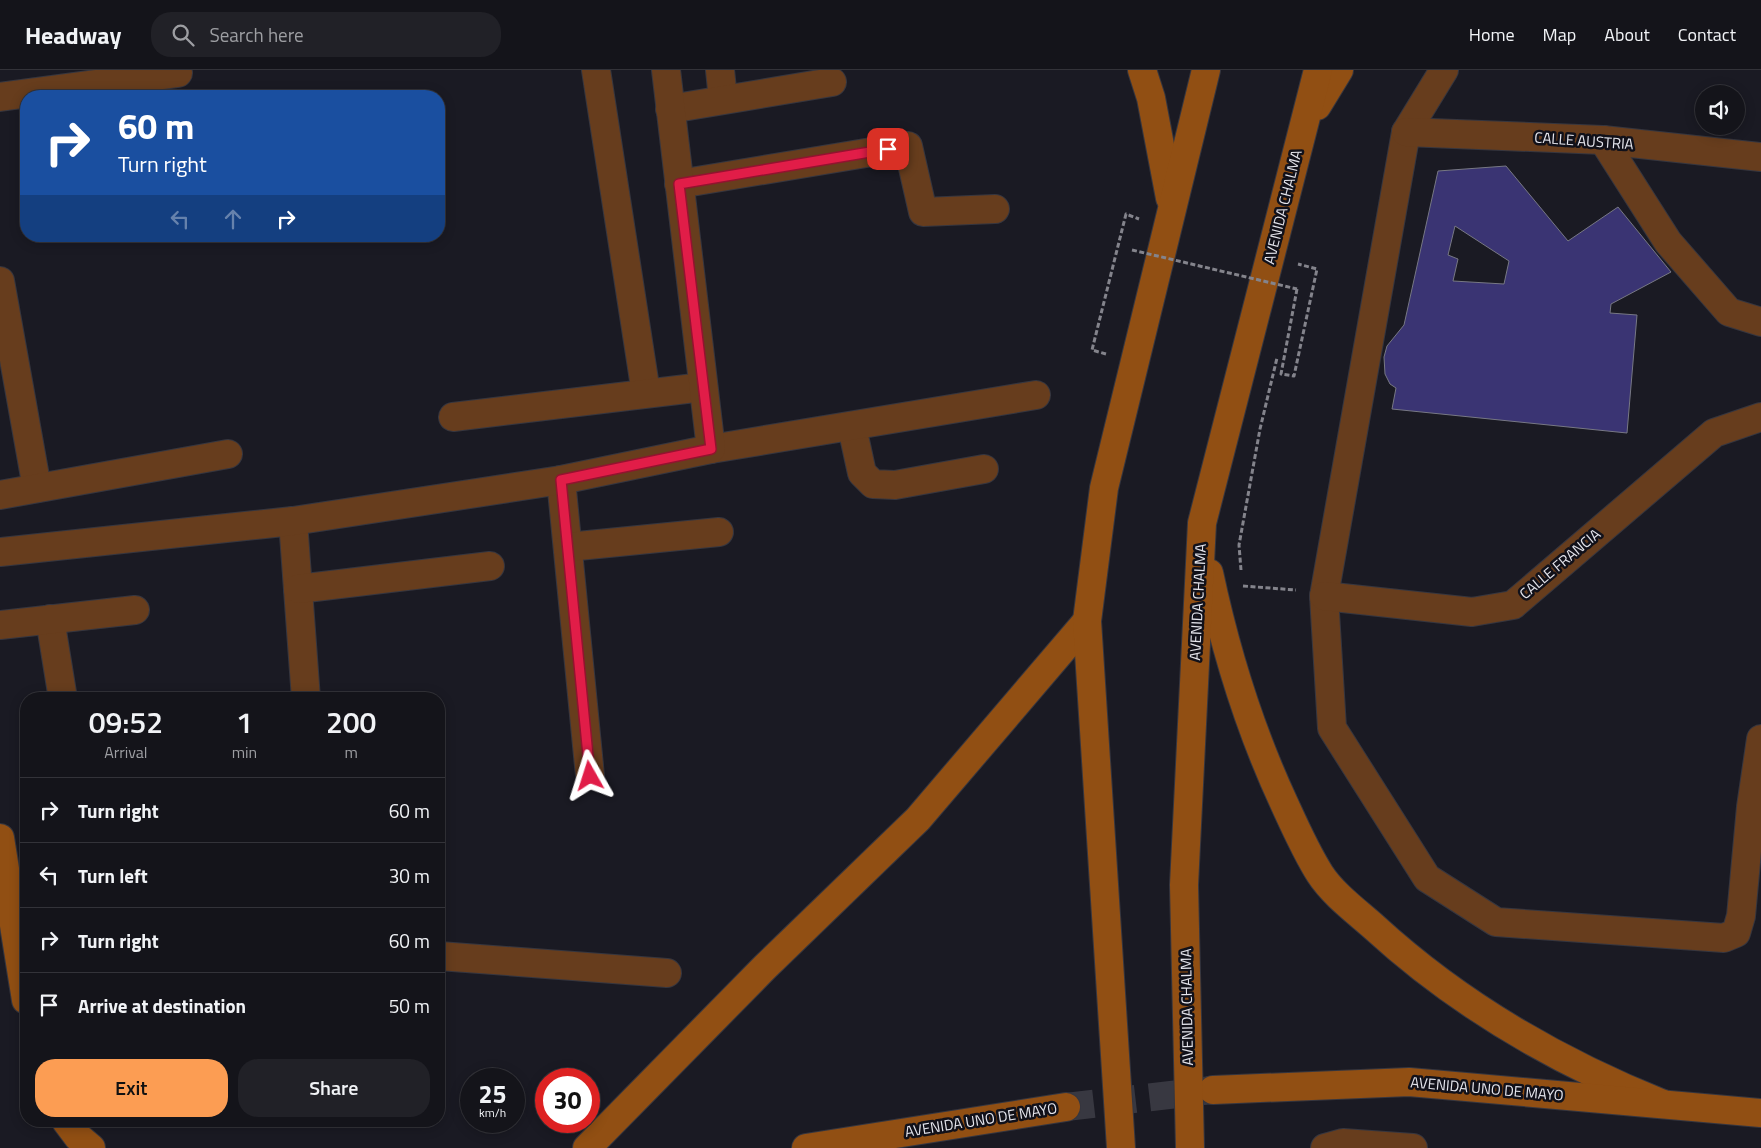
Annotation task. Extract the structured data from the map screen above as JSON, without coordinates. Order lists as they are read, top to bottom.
{
  "streets": {
    "main road": ["AVENIDA CHALMA", "AVENIDA UNO DE MAYO"],
    "street": ["CALLE AUSTRIA", "CALLE FRANCIA"]
  },
  "page": {
    "header": "Headway",
    "search": "Search here",
    "nav": [
      "Home",
      "Map",
      "About",
      "Contact"
    ],
    "turn": ["60 m", "Turn right"],
    "eta": [
      "09:52",
      "Arrival",
      "1",
      "min",
      "200",
      "m"
    ],
    "list": [
      {
        "name": "Turn right",
        "value": "60 m"
      },
      {
        "name": "Turn left",
        "value": "30 m"
      },
      {
        "name": "Turn right",
        "value": "60 m"
      },
      {
        "name": "Arrive at destination",
        "value": "50 m"
      }
    ],
    "buttons": ["Exit", "Share"],
    "speed": "25 km/h",
    "limit": "30"
  }
}
